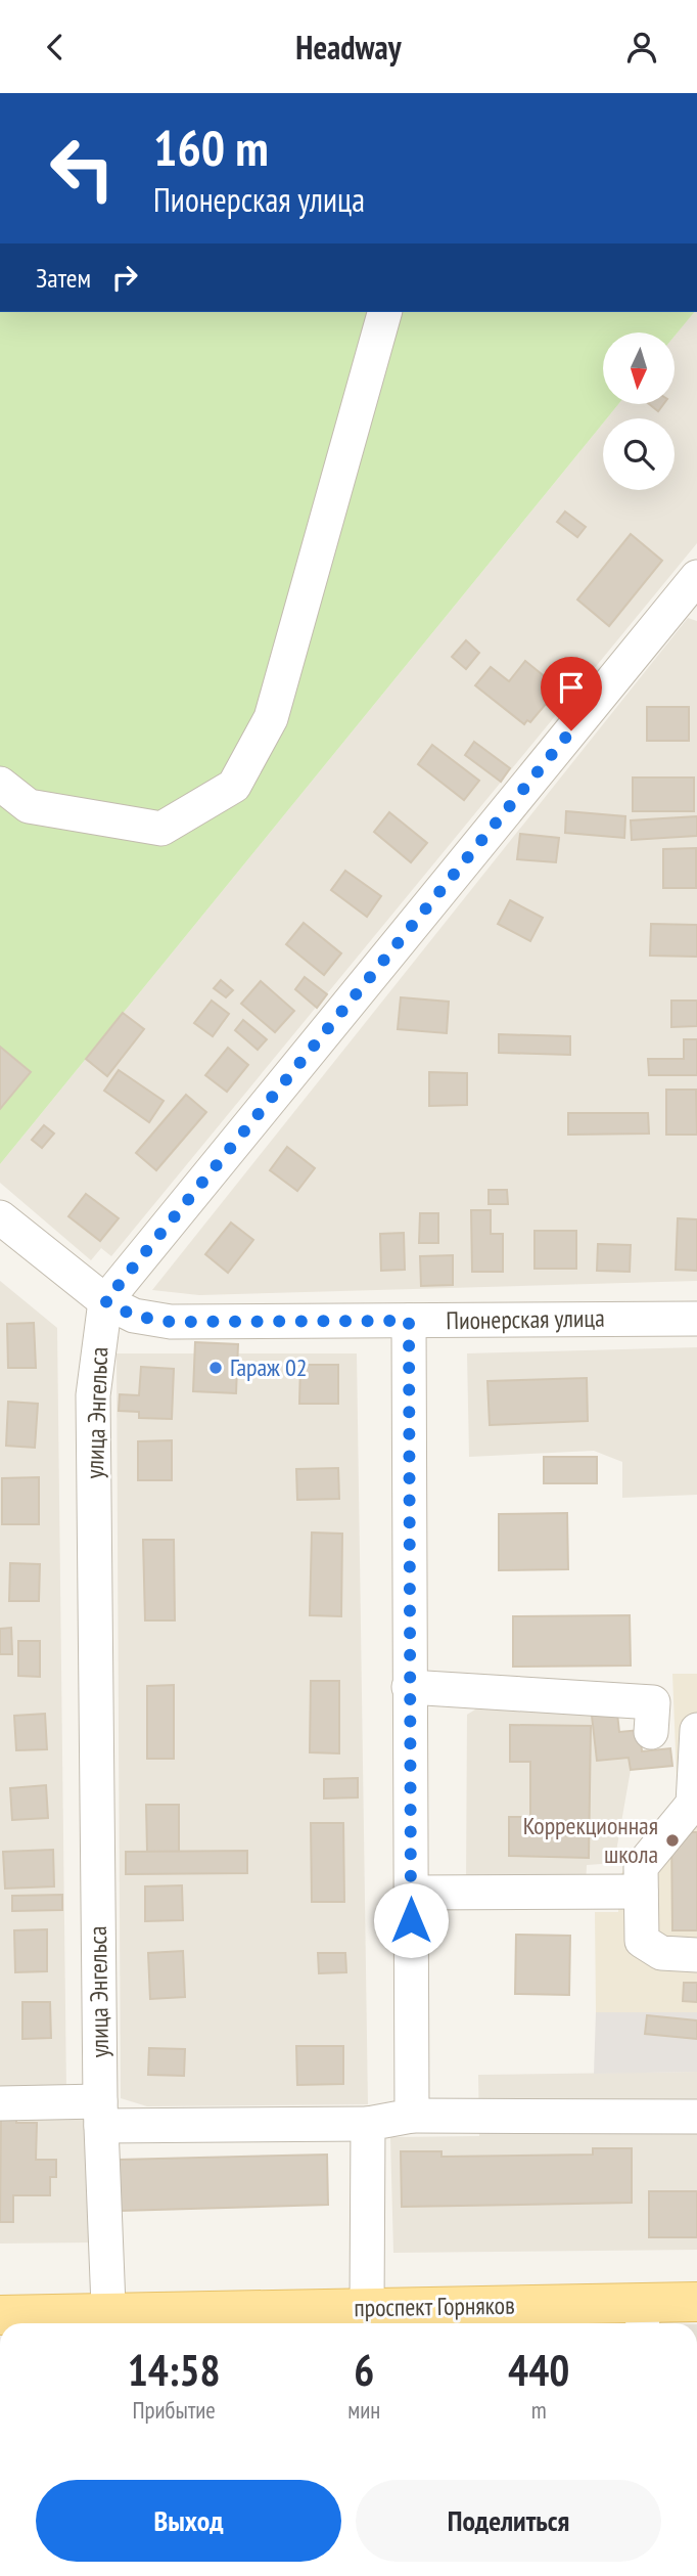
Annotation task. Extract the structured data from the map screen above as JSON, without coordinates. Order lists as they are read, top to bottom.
{
  "streets": {
    "main road": ["проспект Горняков"],
    "street": ["Пионерская улица", "улица Энгельса"]
  },
  "crossings": [
    ["Пионерская улица", "улица Энгельса"],
    ["улица Энгельса", "проспект Горняков"]
  ],
  "places": ["Гараж 02", "Коррекционная школа"],
  "north": "bottom",
  "page": {
    "header": "Headway",
    "turn": ["160 m", "Пионерская улица"],
    "then": "Затем",
    "eta": [
      "14:58",
      "Прибытие",
      "6",
      "мин",
      "440",
      "m"
    ],
    "buttons": ["Выход", "Поделиться"]
  }
}
